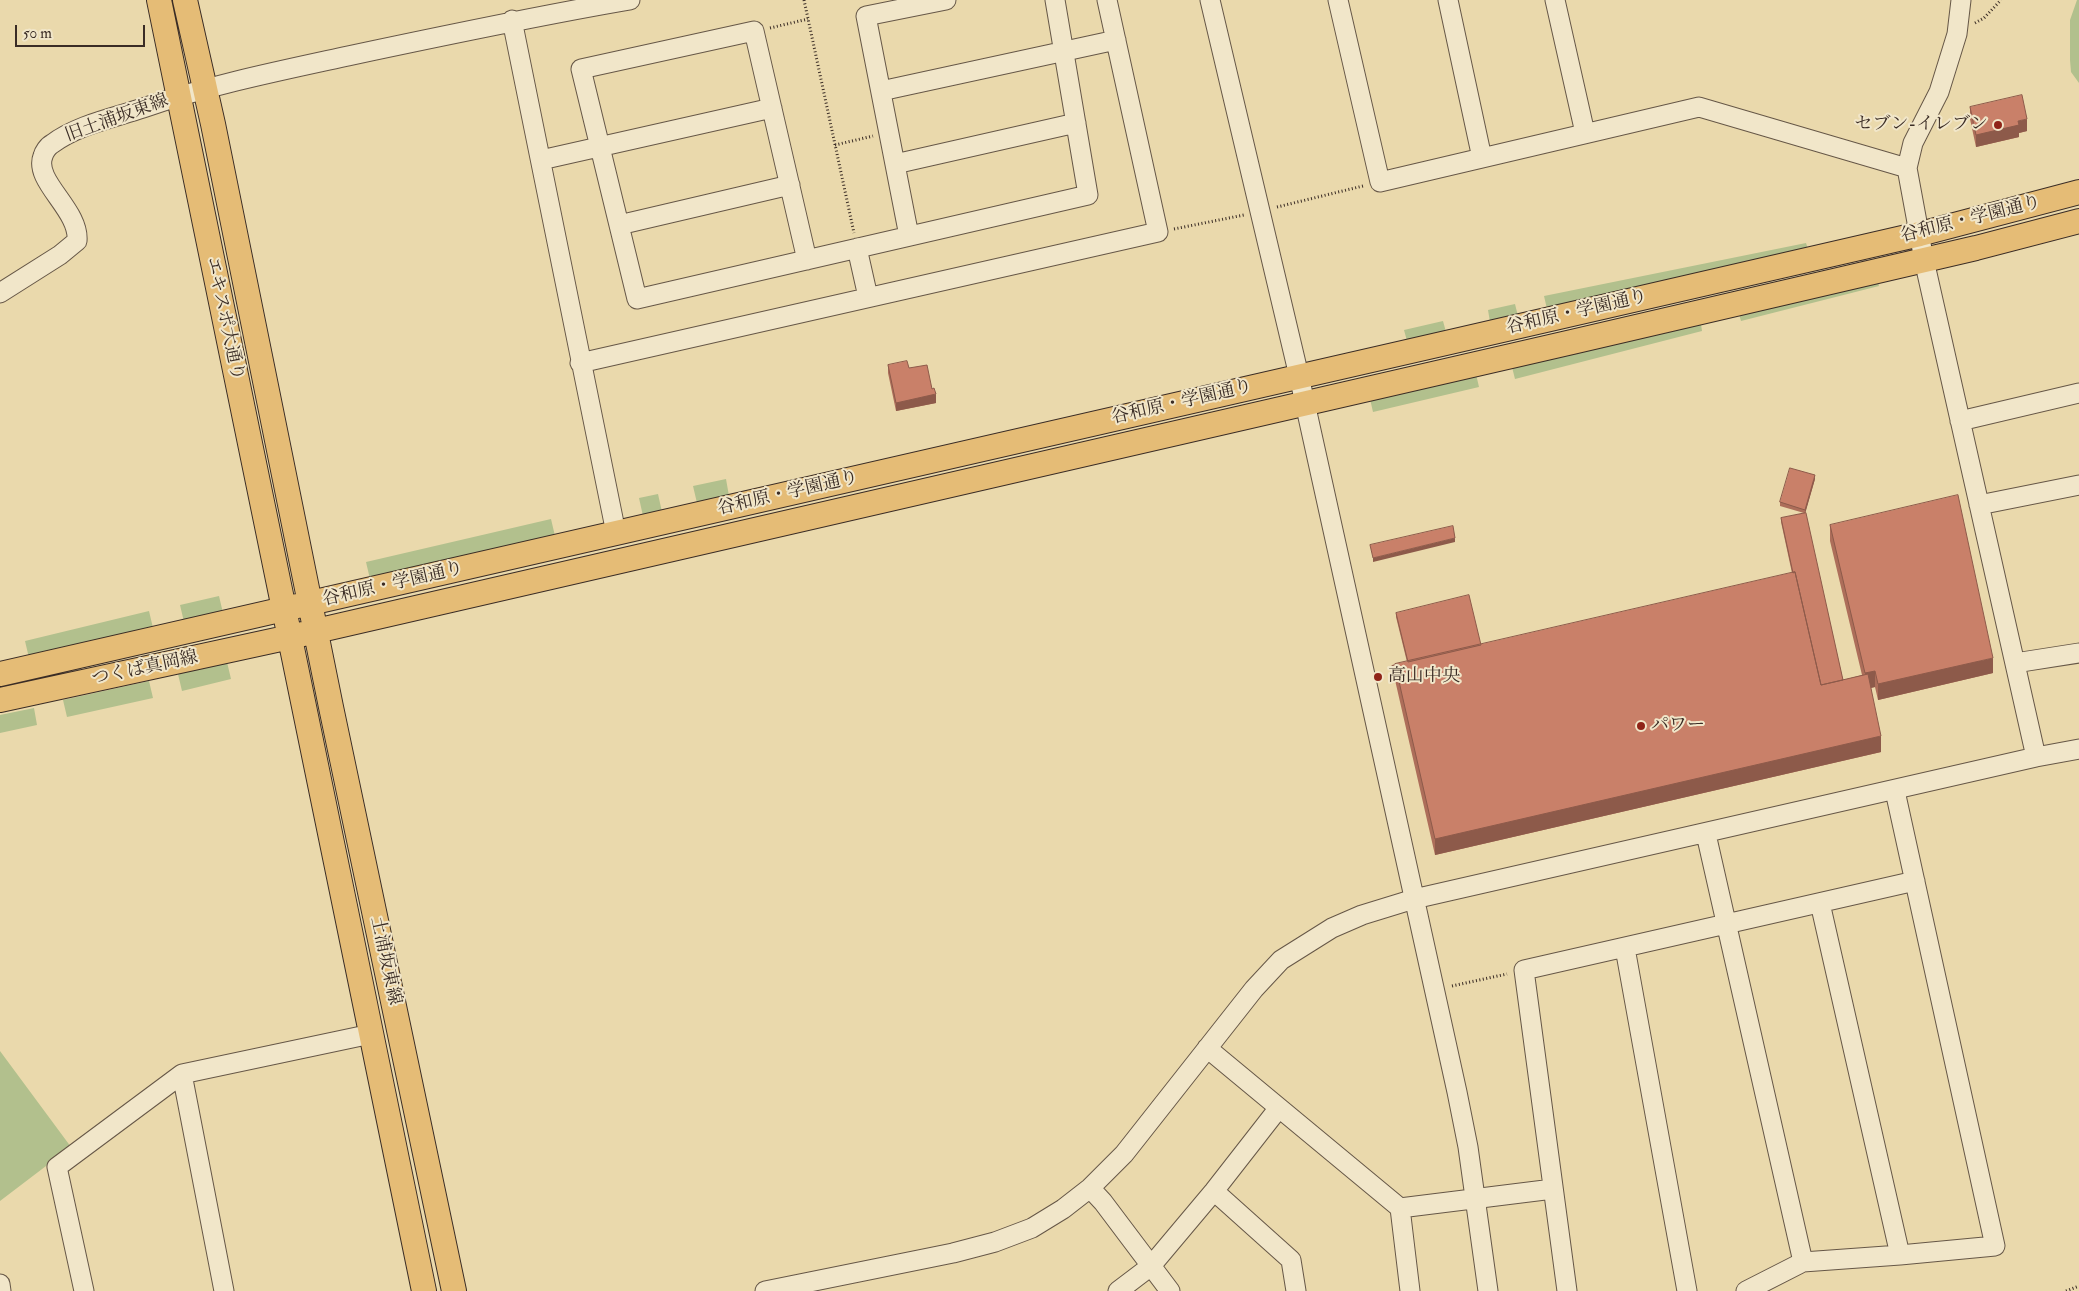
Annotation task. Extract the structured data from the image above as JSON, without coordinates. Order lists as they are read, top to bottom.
{
  "streets": {
    "main road": [
      "谷和原・学園通り",
      "エキスポ大通り",
      "つくば真岡線",
      "土浦坂東線"
    ],
    "street": ["旧土浦坂東線"]
  },
  "crossings": [
    ["旧土浦坂東線", "エキスポ大通り"],
    ["谷和原・学園通り", "エキスポ大通り"],
    ["谷和原・学園通り", "つくば真岡線"],
    ["谷和原・学園通り", "土浦坂東線"],
    ["エキスポ大通り", "つくば真岡線"],
    ["エキスポ大通り", "土浦坂東線"],
    ["つくば真岡線", "土浦坂東線"]
  ],
  "places": ["セブン-イレブン", "高山中央", "パワー"],
  "scale_bar": "50 m"
}
